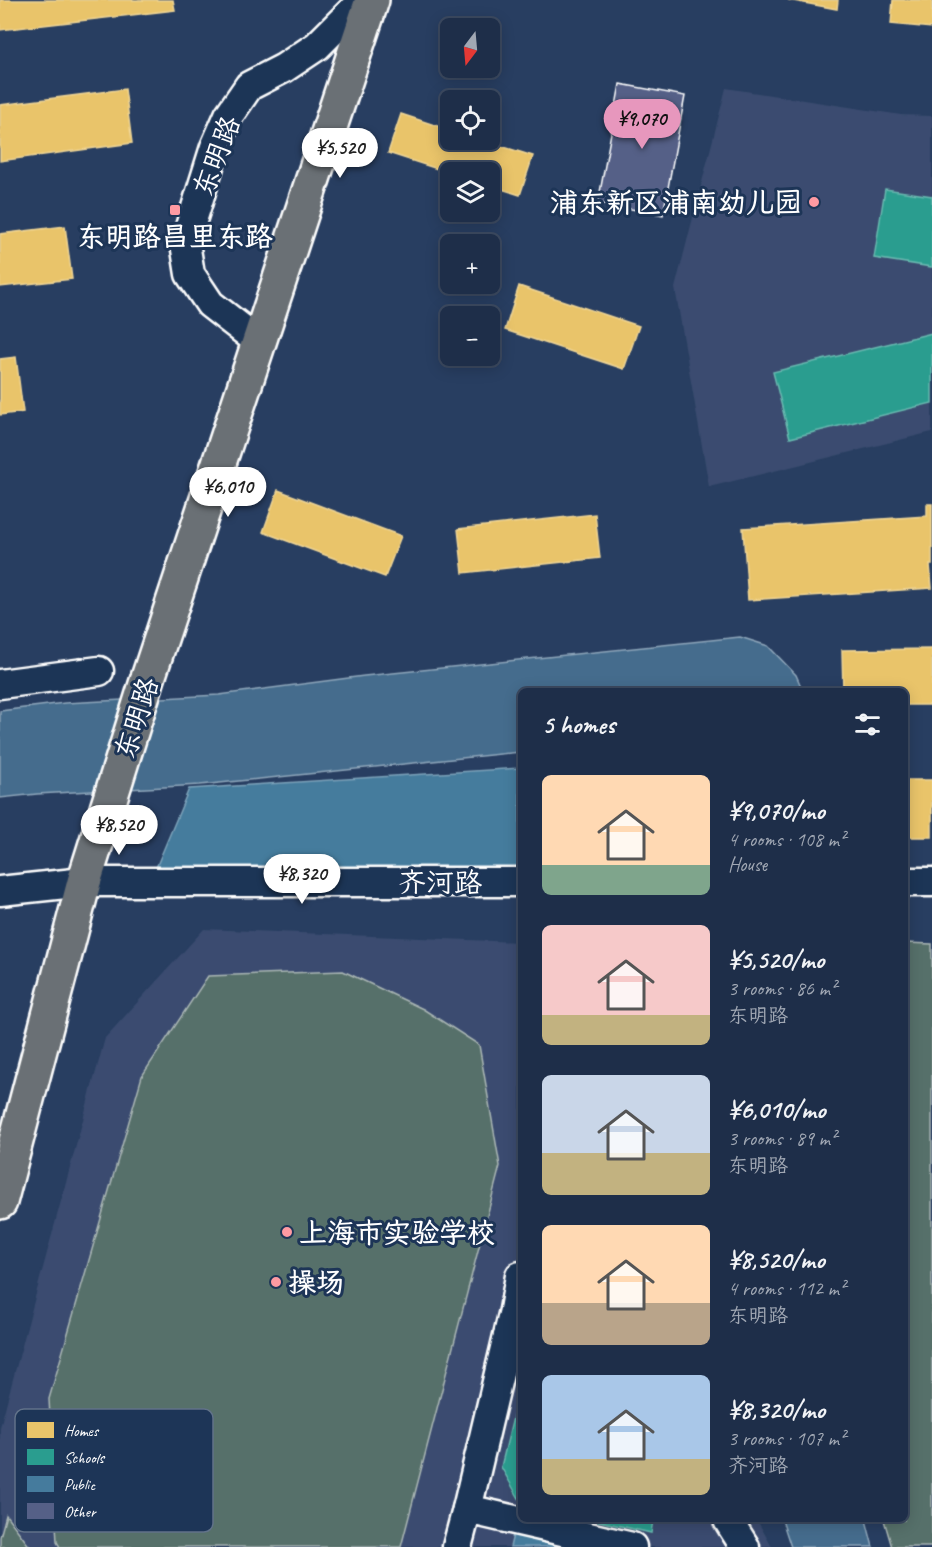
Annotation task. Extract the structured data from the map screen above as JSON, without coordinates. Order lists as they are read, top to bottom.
{
  "streets": {
    "main road": ["东明路"],
    "street": ["齐河路"]
  },
  "crossings": [
    ["东明路", "齐河路"]
  ],
  "places": {
    "other": ["浦东新区浦南幼儿园", "上海市实验学校", "操场"],
    "transit": ["东明路昌里东路"]
  },
  "legend": [
    "Homes",
    "Schools",
    "Public",
    "Other"
  ],
  "north": "bottom",
  "page": {
    "map_buttons": ["+", "−"],
    "price": [
      "¥9,070",
      "¥5,520",
      "¥6,010",
      "¥8,520",
      "¥8,320"
    ],
    "heading": "5 homes",
    "list": [
      {
        "name": "¥9,070/mo",
        "note": "4 rooms · 108 m² · House"
      },
      {
        "name": "¥5,520/mo",
        "note": "3 rooms · 86 m² · 东明路"
      },
      {
        "name": "¥6,010/mo",
        "note": "3 rooms · 89 m² · 东明路"
      },
      {
        "name": "¥8,520/mo",
        "note": "4 rooms · 112 m² · 东明路"
      },
      {
        "name": "¥8,320/mo",
        "note": "3 rooms · 107 m² · 齐河路"
      }
    ]
  }
}
